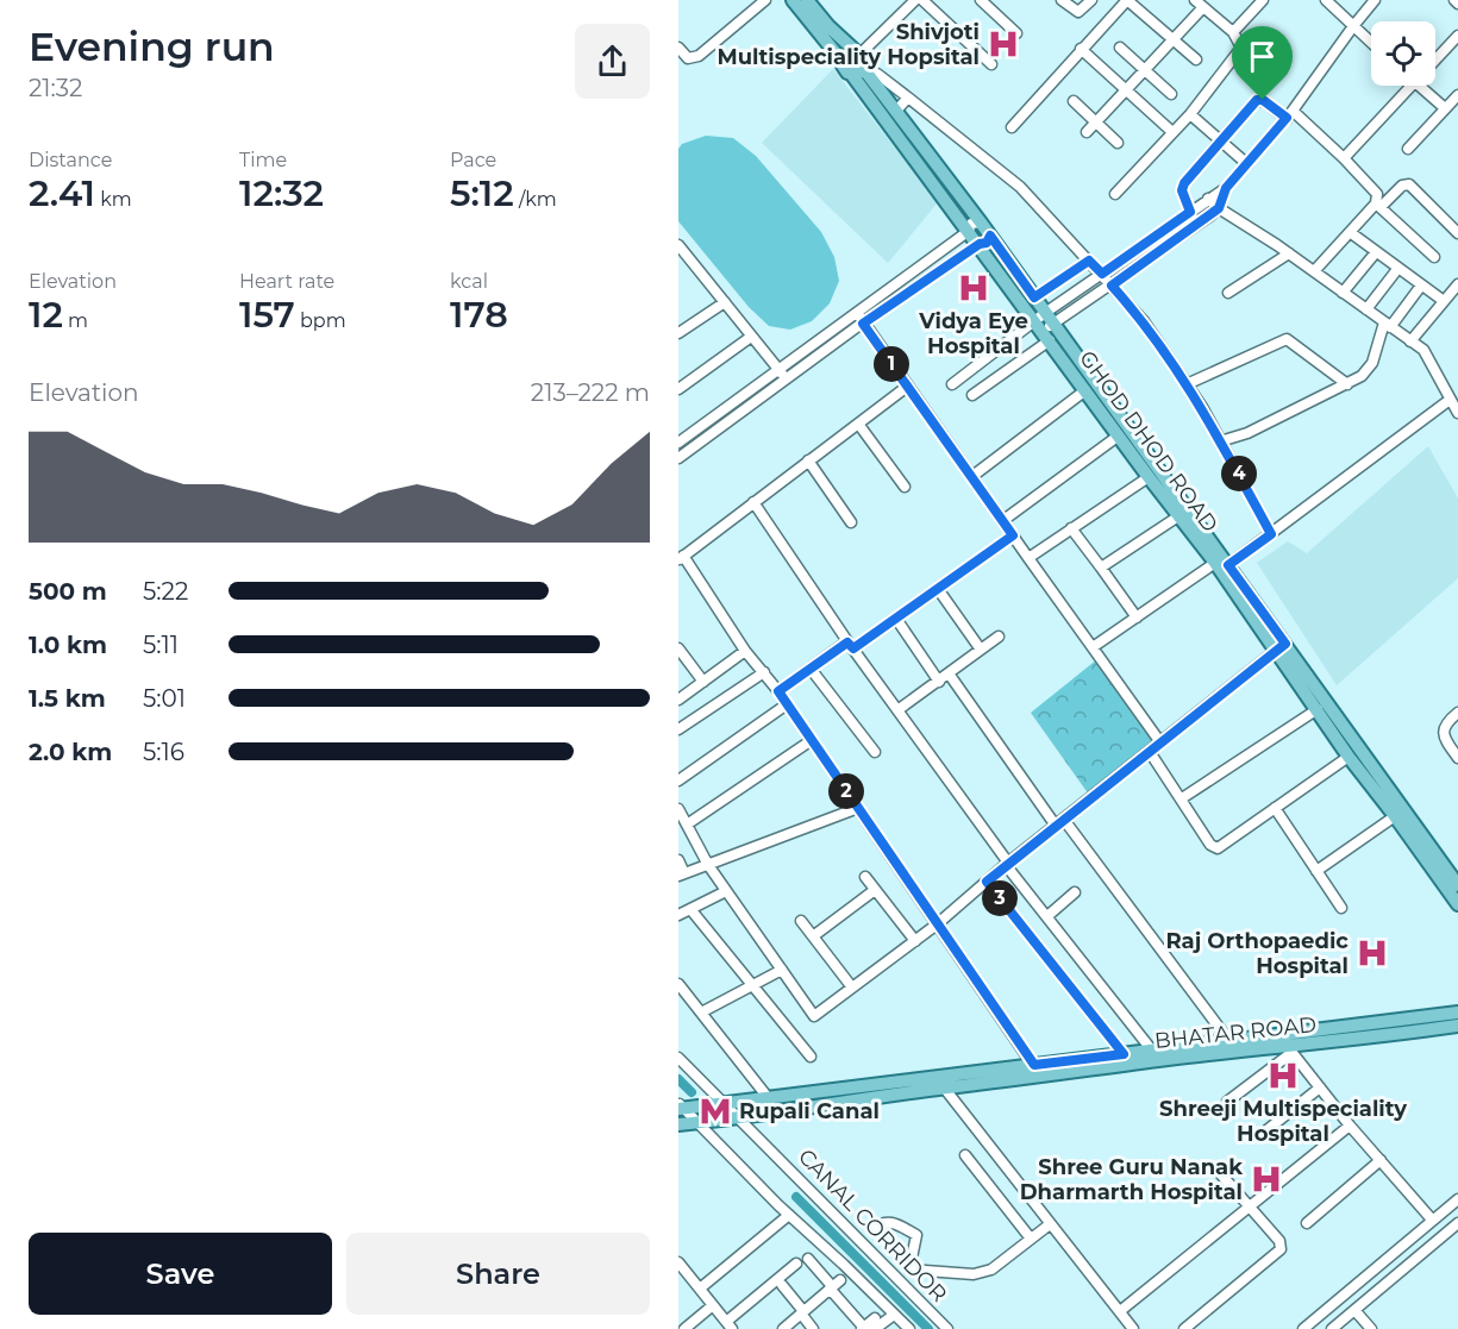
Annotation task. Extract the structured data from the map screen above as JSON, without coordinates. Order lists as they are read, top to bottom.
{
  "streets": {
    "main road": ["GHOD DHOD ROAD", "BHATAR ROAD"],
    "street": ["CANAL CORRIDOR"]
  },
  "crossings": [
    ["BHATAR ROAD", "CANAL CORRIDOR"]
  ],
  "places": {
    "hospital": [
      "Shivjoti Multispeciality Hopsital",
      "Vidya Eye Hospital",
      "Raj Orthopaedic Hospital",
      "Shreeji Multispeciality Hospital",
      "Shree Guru Nanak Dharmarth Hospital"
    ],
    "metro station": ["Rupali Canal"]
  },
  "page": {
    "heading": ["Evening run", "21:32"],
    "stats": [
      ["Distance", "2.41 km"],
      ["Time", "12:32"],
      ["Pace", "5:12 /km"],
      ["Elevation", "12 m"],
      ["Heart rate", "157 bpm"],
      ["kcal", "178"]
    ],
    "pins": [
      "1",
      "4",
      "2",
      "3"
    ],
    "chart": ["Elevation", "213–222 m"],
    "list": [
      {
        "name": "500 m",
        "note": "5:22"
      },
      {
        "name": "1.0 km",
        "note": "5:11"
      },
      {
        "name": "1.5 km",
        "note": "5:01"
      },
      {
        "name": "2.0 km",
        "note": "5:16"
      }
    ],
    "buttons": ["Save", "Share"]
  }
}
